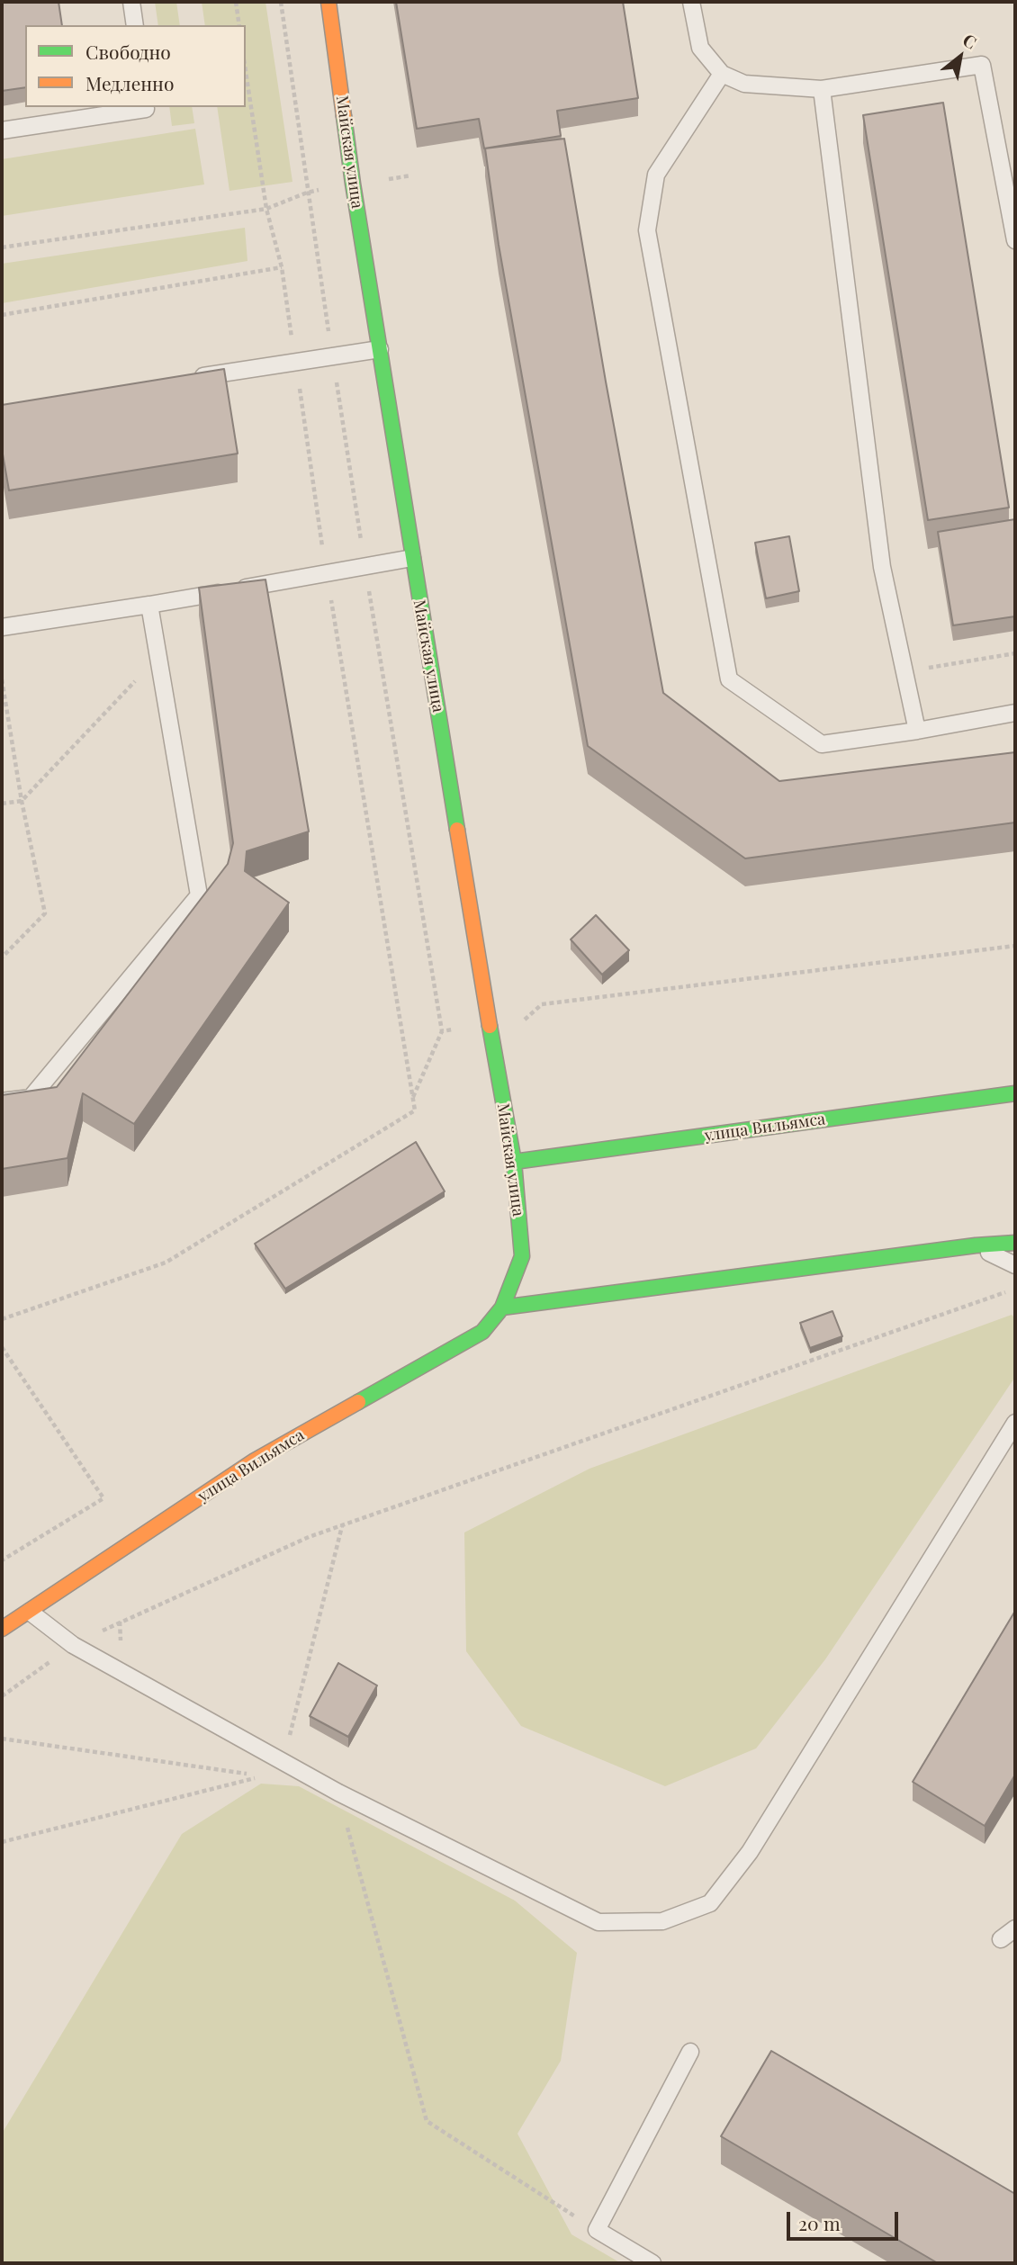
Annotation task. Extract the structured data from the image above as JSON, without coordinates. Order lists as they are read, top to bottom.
{
  "streets": {
    "street": ["Майская улица", "улица Вильямса"]
  },
  "crossings": [
    ["Майская улица", "улица Вильямса"]
  ],
  "legend": ["Свободно", "Медленно"],
  "scale_bar": "20 m",
  "north": "top right"
}
